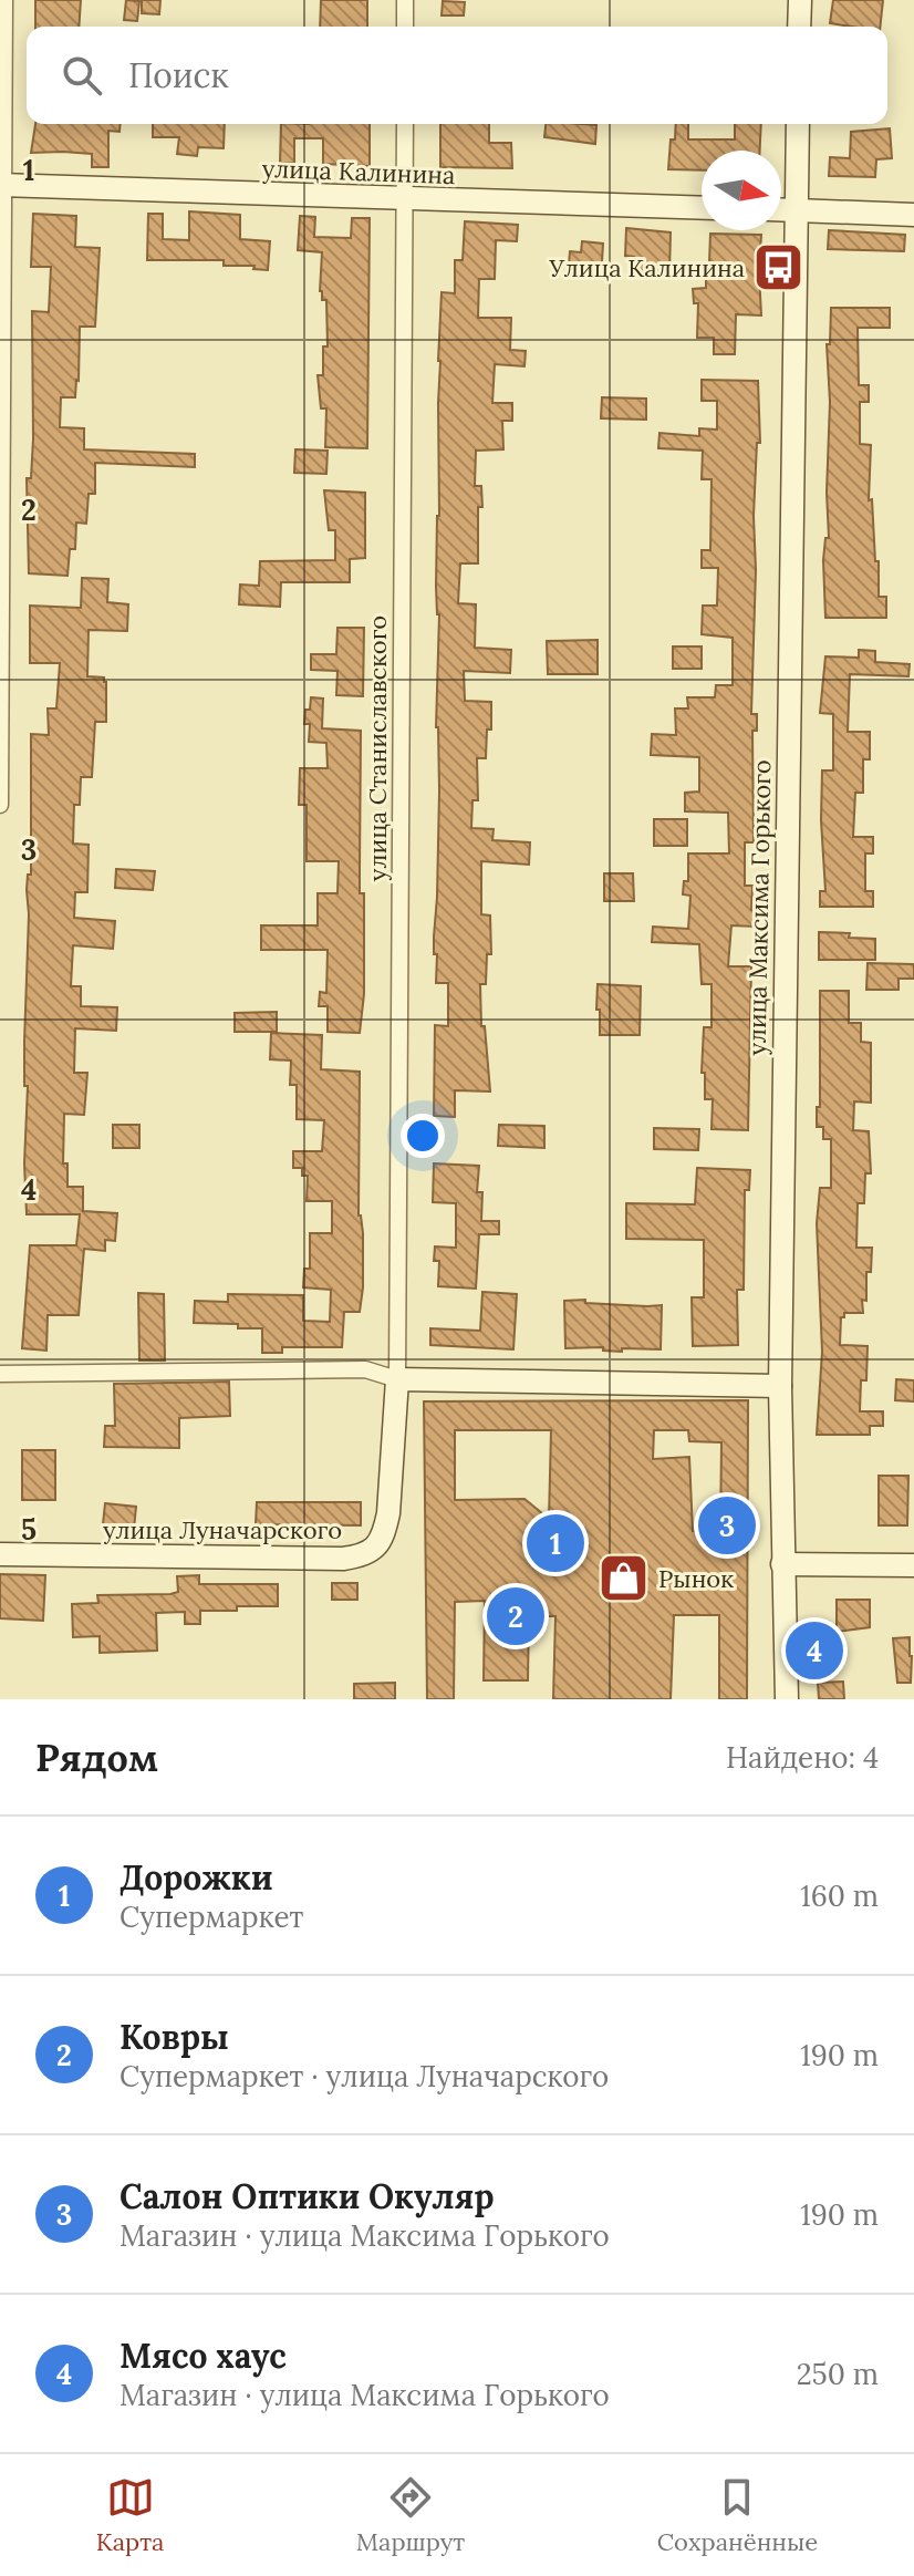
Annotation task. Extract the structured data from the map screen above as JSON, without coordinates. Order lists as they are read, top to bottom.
{
  "streets": {
    "street": [
      "улица Калинина",
      "улица Станиславского",
      "улица Максима Горького",
      "улица Луначарского"
    ]
  },
  "crossings": [
    ["улица Калинина", "улица Станиславского"],
    ["улица Станиславского", "улица Луначарского"]
  ],
  "places": {
    "bus stop": ["Улица Калинина"],
    "shop": ["Рынок"]
  },
  "north": "right",
  "page": {
    "search": "Поиск",
    "pins": [
      "3",
      "1",
      "2",
      "4"
    ],
    "heading": ["Рядом", "Найдено: 4"],
    "list": [
      {
        "mark": "1",
        "name": "Дорожки",
        "note": "Супермаркет",
        "value": "160 m"
      },
      {
        "mark": "2",
        "name": "Ковры",
        "note": "Супермаркет · улица Луначарского",
        "value": "190 m"
      },
      {
        "mark": "3",
        "name": "Салон Оптики Окуляр",
        "note": "Магазин · улица Максима Горького",
        "value": "190 m"
      },
      {
        "mark": "4",
        "name": "Мясо хаус",
        "note": "Магазин · улица Максима Горького",
        "value": "250 m"
      }
    ],
    "nav": ["Карта", "Маршрут", "Сохранённые"]
  },
  "grid": {
    "rows": [
      "1",
      "2",
      "3",
      "4",
      "5"
    ]
  }
}
